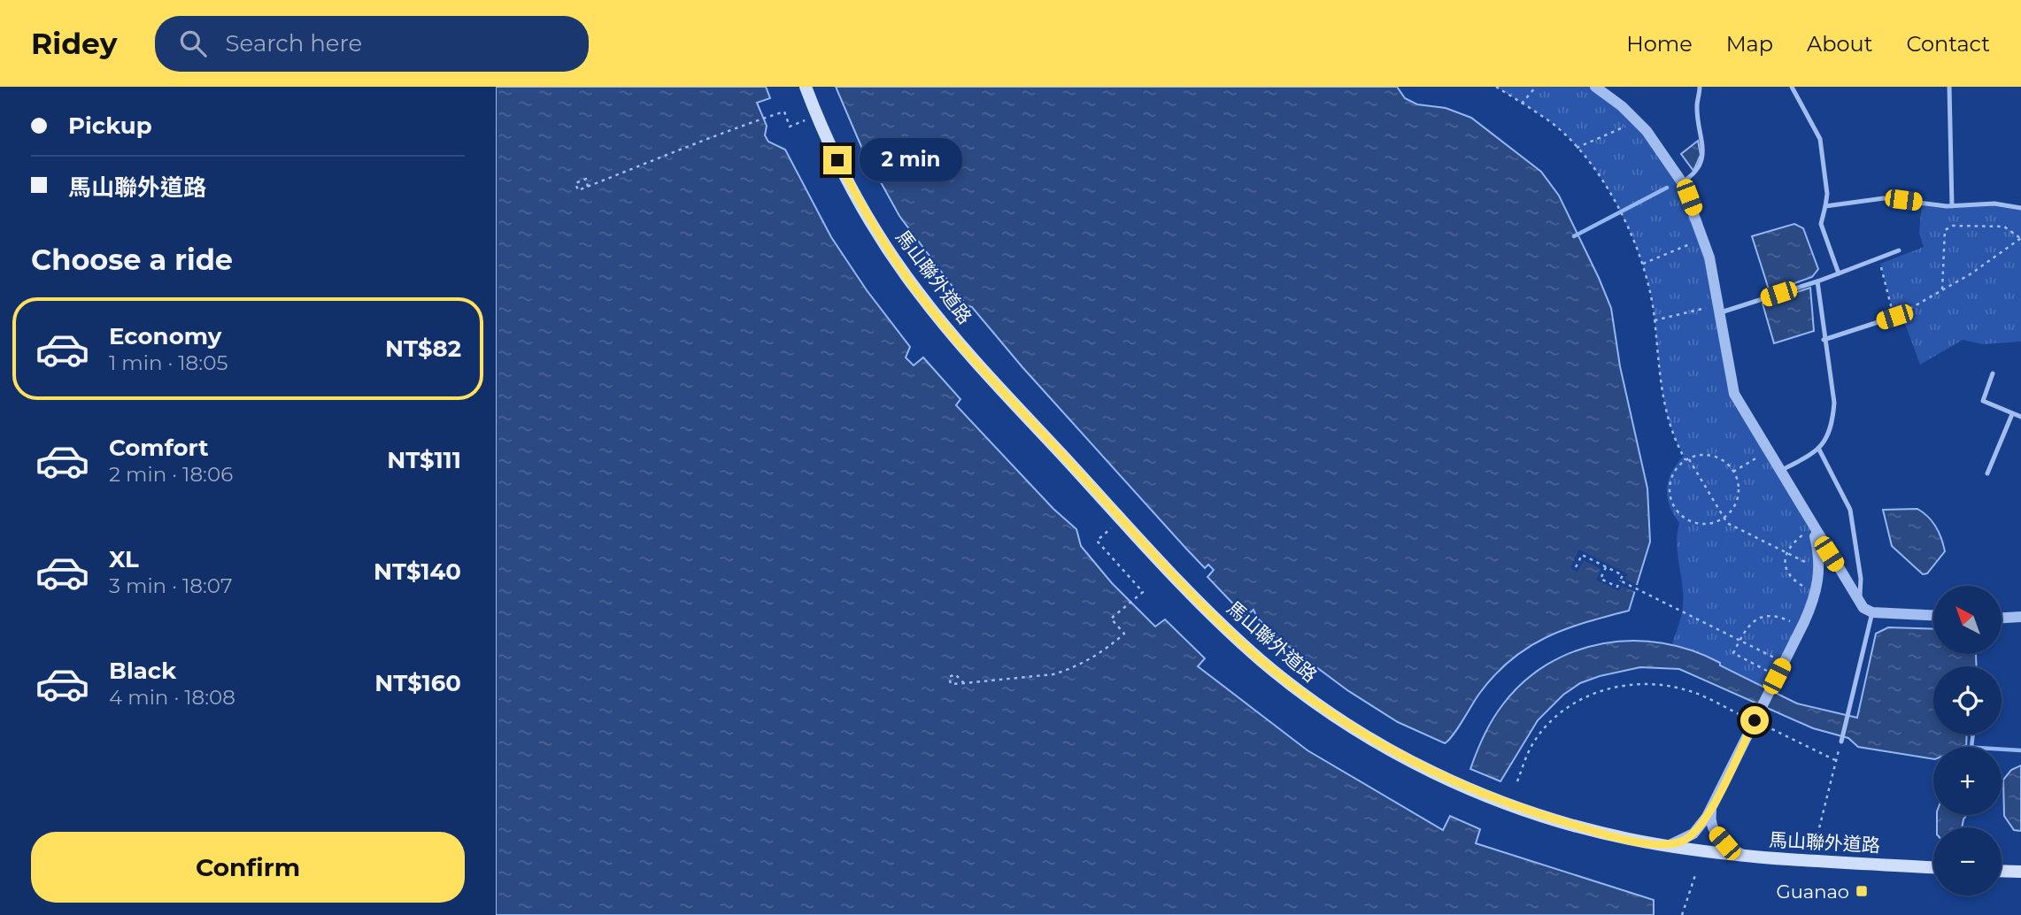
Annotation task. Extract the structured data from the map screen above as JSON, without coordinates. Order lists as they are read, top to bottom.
{
  "streets": {
    "main road": ["馬山聯外道路"]
  },
  "places": {
    "transit": ["Guanao"]
  },
  "north": "top left",
  "page": {
    "header": "Ridey",
    "search": "Search here",
    "nav": [
      "Home",
      "Map",
      "About",
      "Contact"
    ],
    "banner": ["Pickup", "馬山聯外道路"],
    "bubble": "2 min",
    "heading": "Choose a ride",
    "list": [
      {
        "name": "Economy",
        "note": "1 min · 18:05",
        "value": "NT$82"
      },
      {
        "name": "Comfort",
        "note": "2 min · 18:06",
        "value": "NT$111"
      },
      {
        "name": "XL",
        "note": "3 min · 18:07",
        "value": "NT$140"
      },
      {
        "name": "Black",
        "note": "4 min · 18:08",
        "value": "NT$160"
      }
    ],
    "map_buttons": ["+", "−"],
    "buttons": "Confirm"
  }
}
